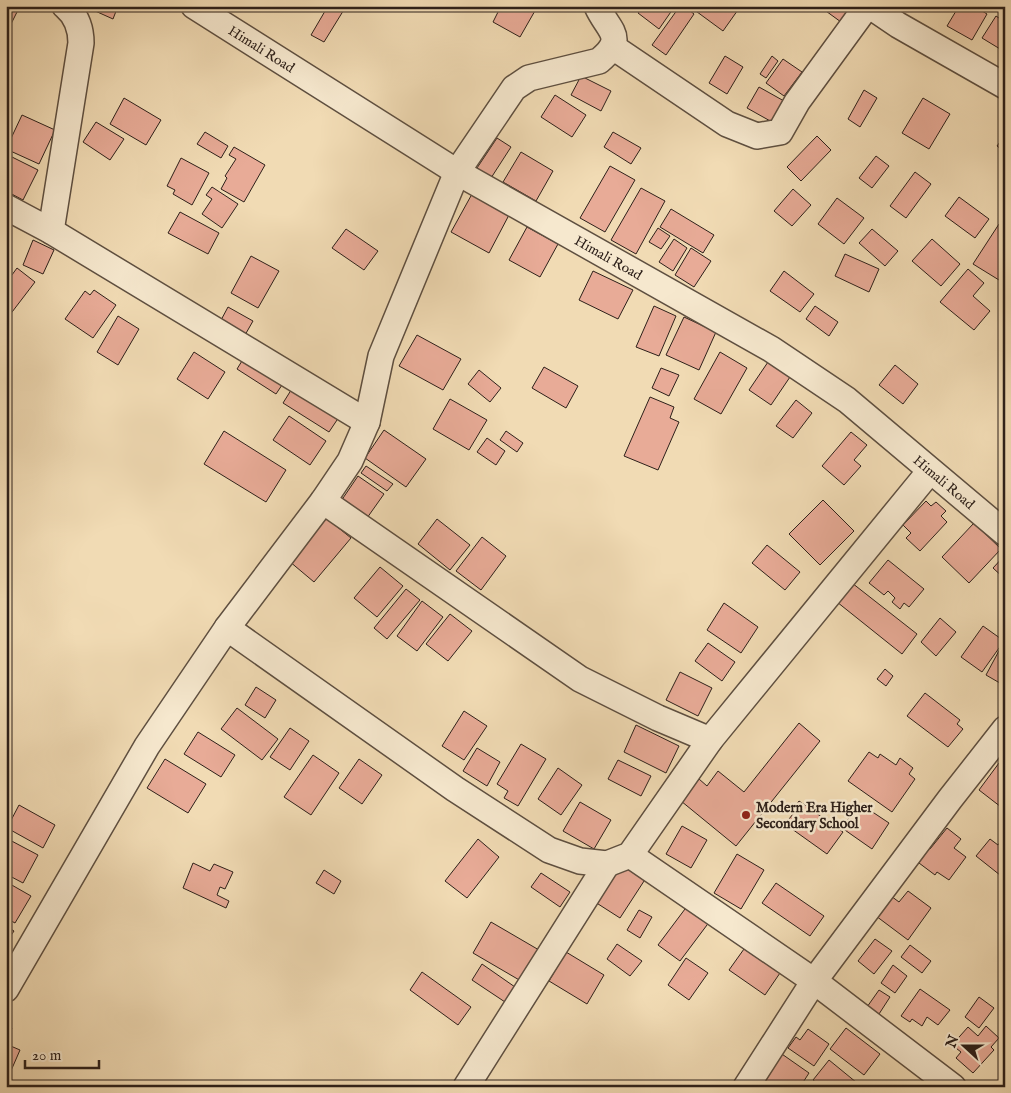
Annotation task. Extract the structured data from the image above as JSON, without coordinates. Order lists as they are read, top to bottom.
{
  "streets": {
    "street": ["Himali Road"]
  },
  "places": ["Modern Era Higher Secondary School"],
  "scale_bar": "20 m",
  "north": "left"
}
